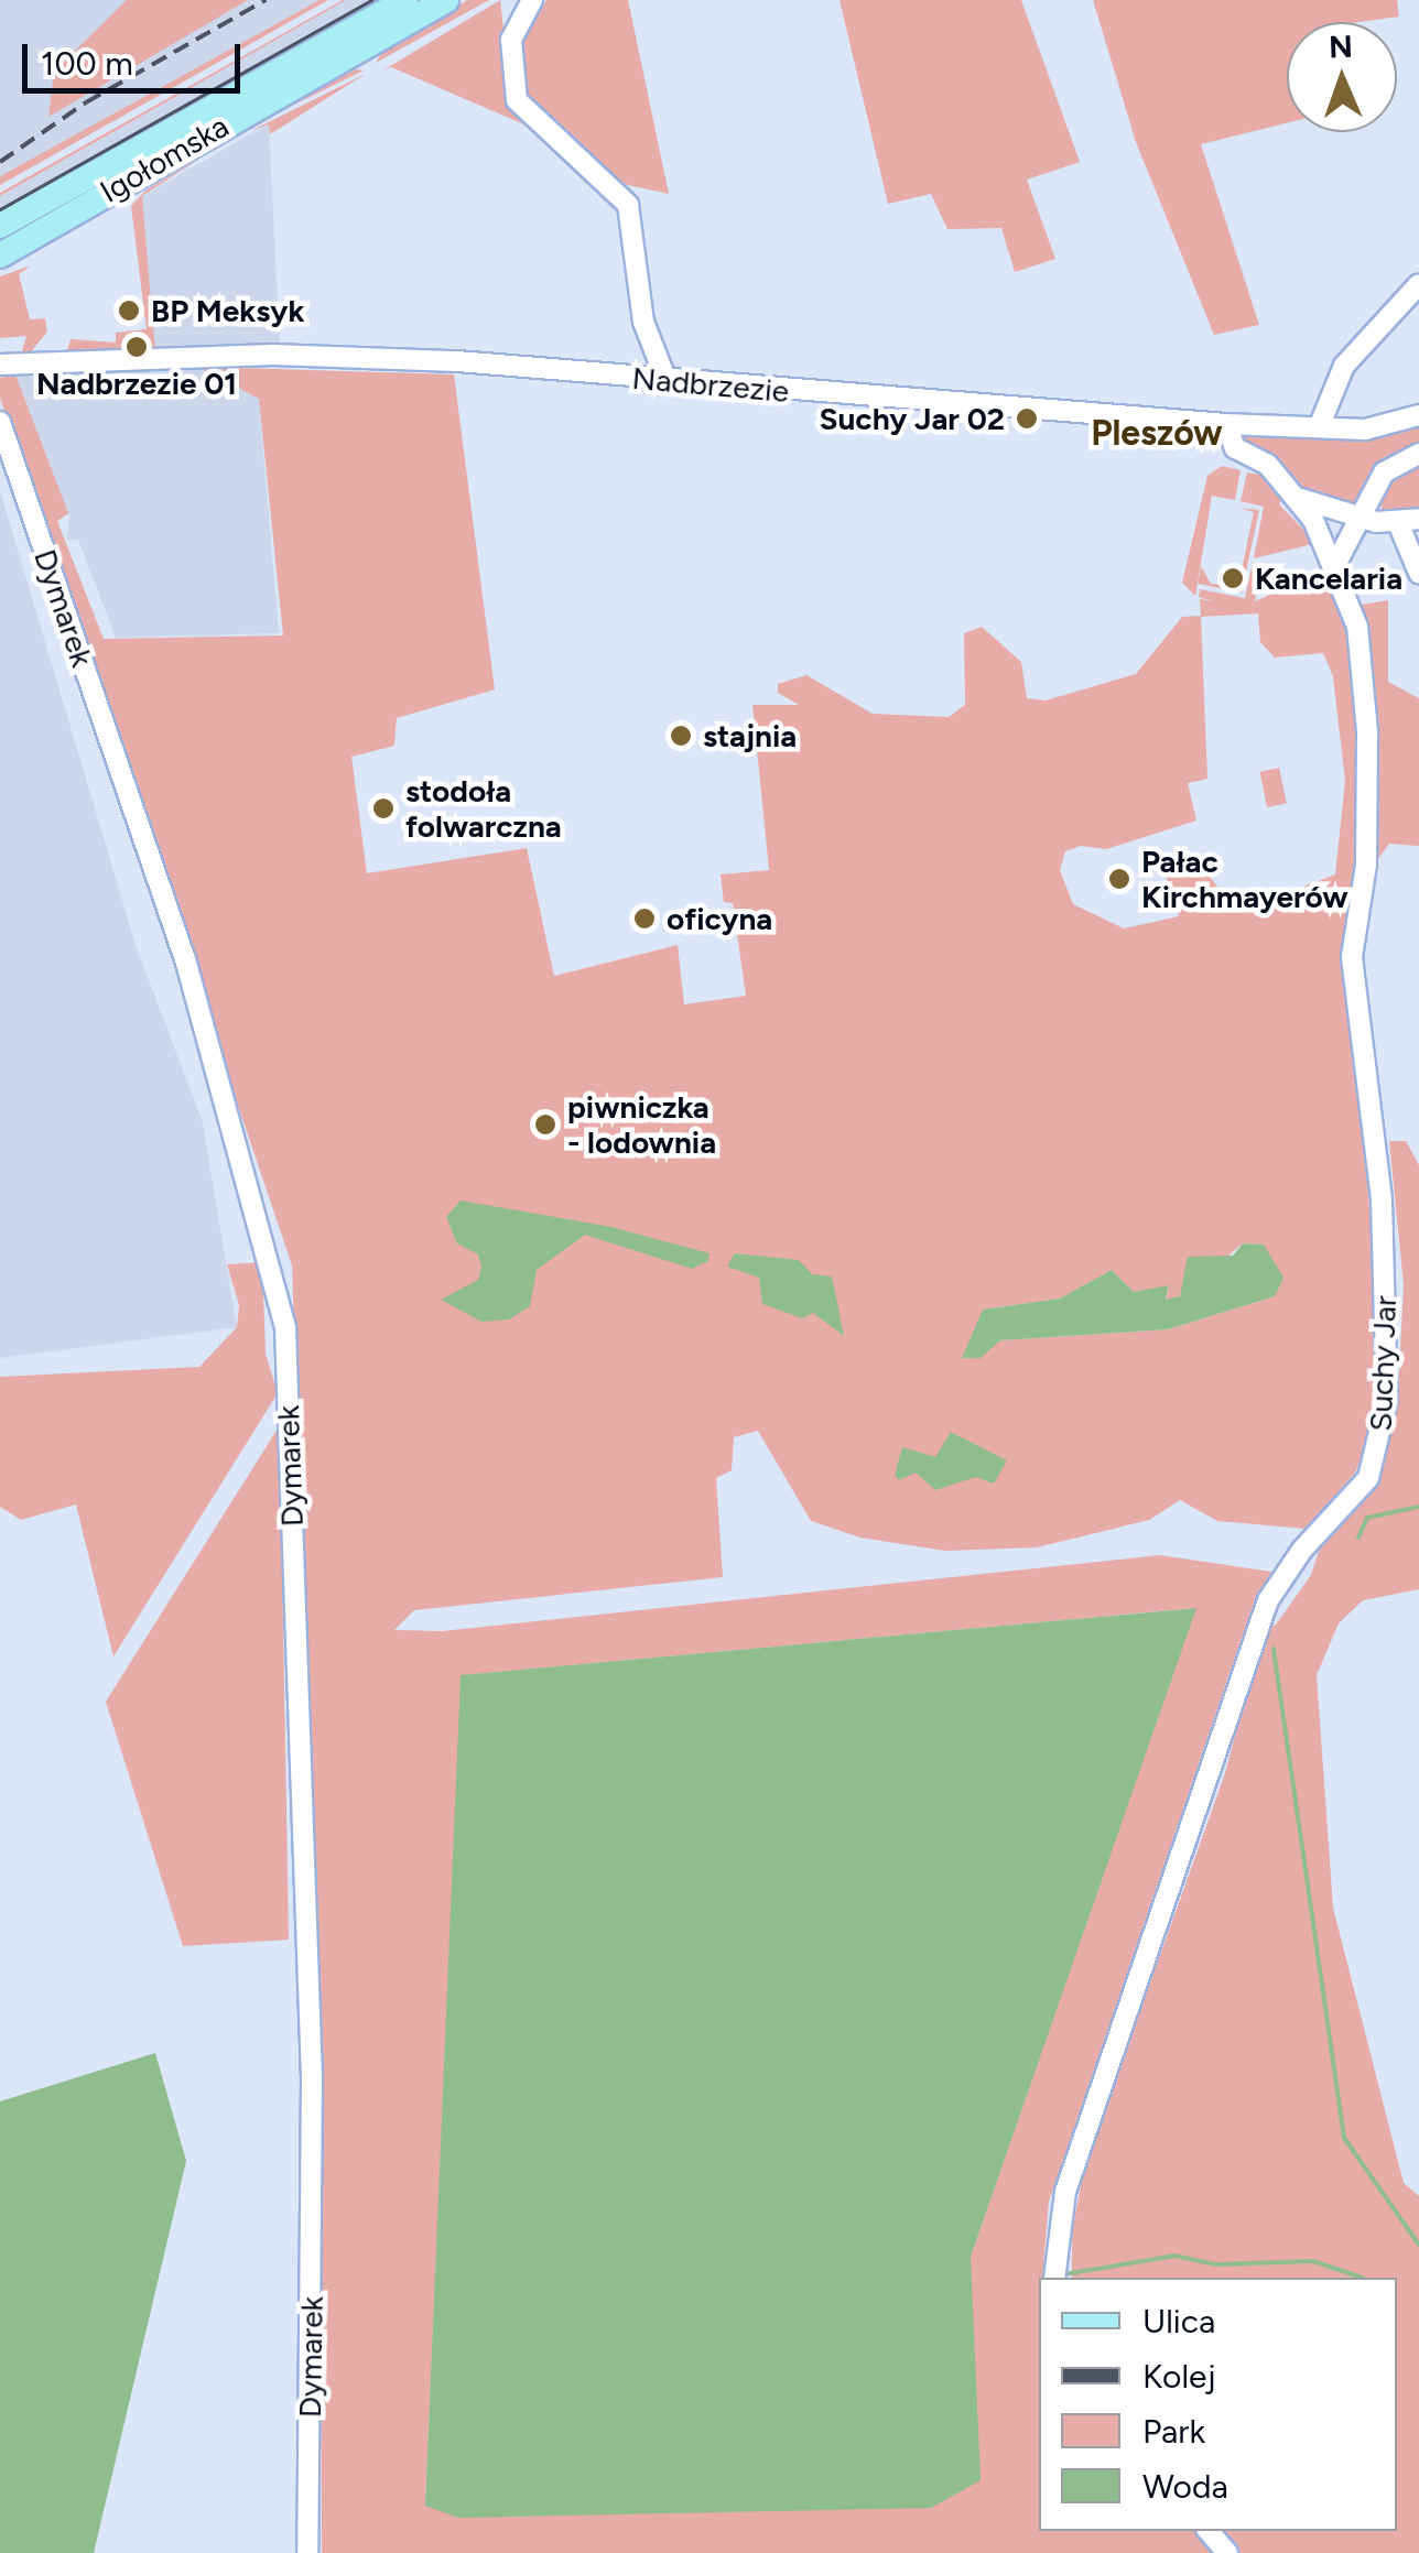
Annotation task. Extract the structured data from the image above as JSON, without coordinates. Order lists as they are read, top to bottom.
{
  "streets": {
    "main road": ["Igołomska"],
    "street": ["Nadbrzezie", "Dymarek", "Suchy Jar"]
  },
  "crossings": [
    ["Nadbrzezie", "Suchy Jar"]
  ],
  "districts": ["Pleszów"],
  "places": [
    "BP Meksyk",
    "Nadbrzezie 01",
    "Suchy Jar 02",
    "Kancelaria",
    "stajnia",
    "stodoła folwarczna",
    "Pałac Kirchmayerów",
    "oficyna",
    "piwniczka - lodownia"
  ],
  "legend": [
    "Ulica",
    "Kolej",
    "Park",
    "Woda"
  ],
  "scale_bar": "100 m",
  "north": "top"
}
